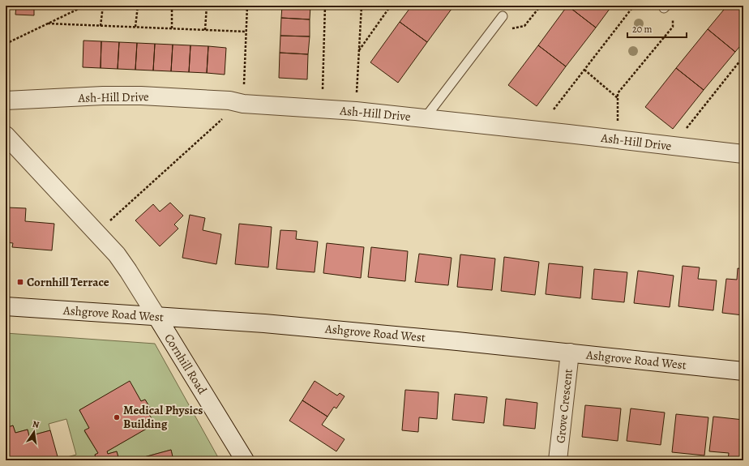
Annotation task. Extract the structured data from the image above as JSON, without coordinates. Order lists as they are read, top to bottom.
{
  "streets": {
    "street": [
      "Ash-Hill Drive",
      "Ashgrove Road West",
      "Cornhill Road",
      "Grove Crescent"
    ]
  },
  "crossings": [
    ["Ashgrove Road West", "Cornhill Road"],
    ["Ashgrove Road West", "Grove Crescent"]
  ],
  "places": {
    "transit": ["Cornhill Terrace"],
    "other": ["Medical Physics Building"]
  },
  "scale_bar": "20 m",
  "north": "top"
}
